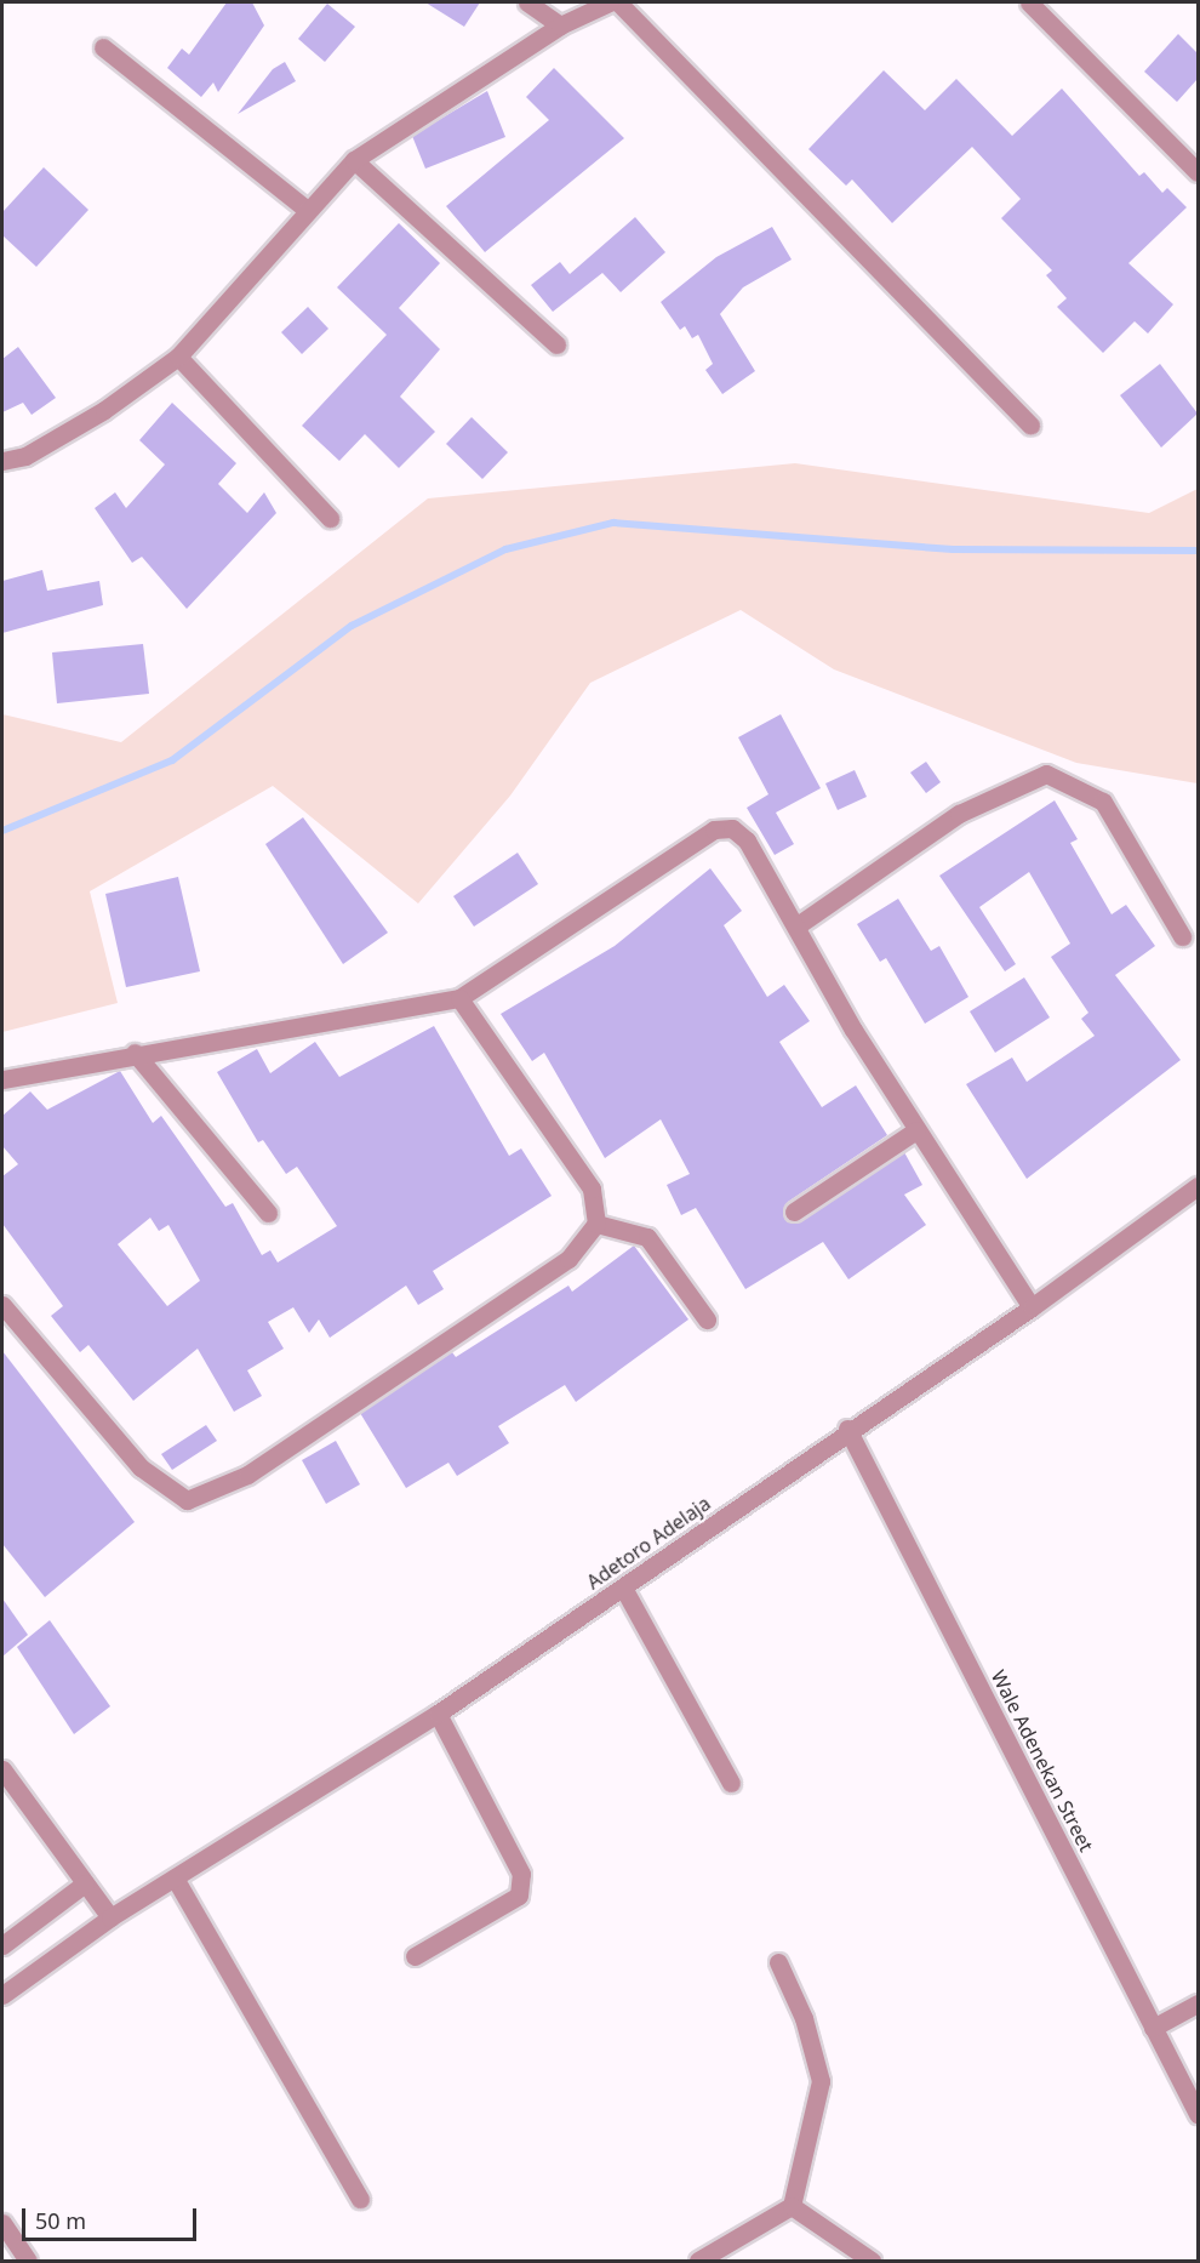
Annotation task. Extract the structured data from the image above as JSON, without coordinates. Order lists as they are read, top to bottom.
{
  "streets": {
    "street": ["Adetoro Adelaja", "Wale Adenekan Street"]
  },
  "crossings": [
    ["Adetoro Adelaja", "Wale Adenekan Street"]
  ],
  "scale_bar": "50 m"
}
